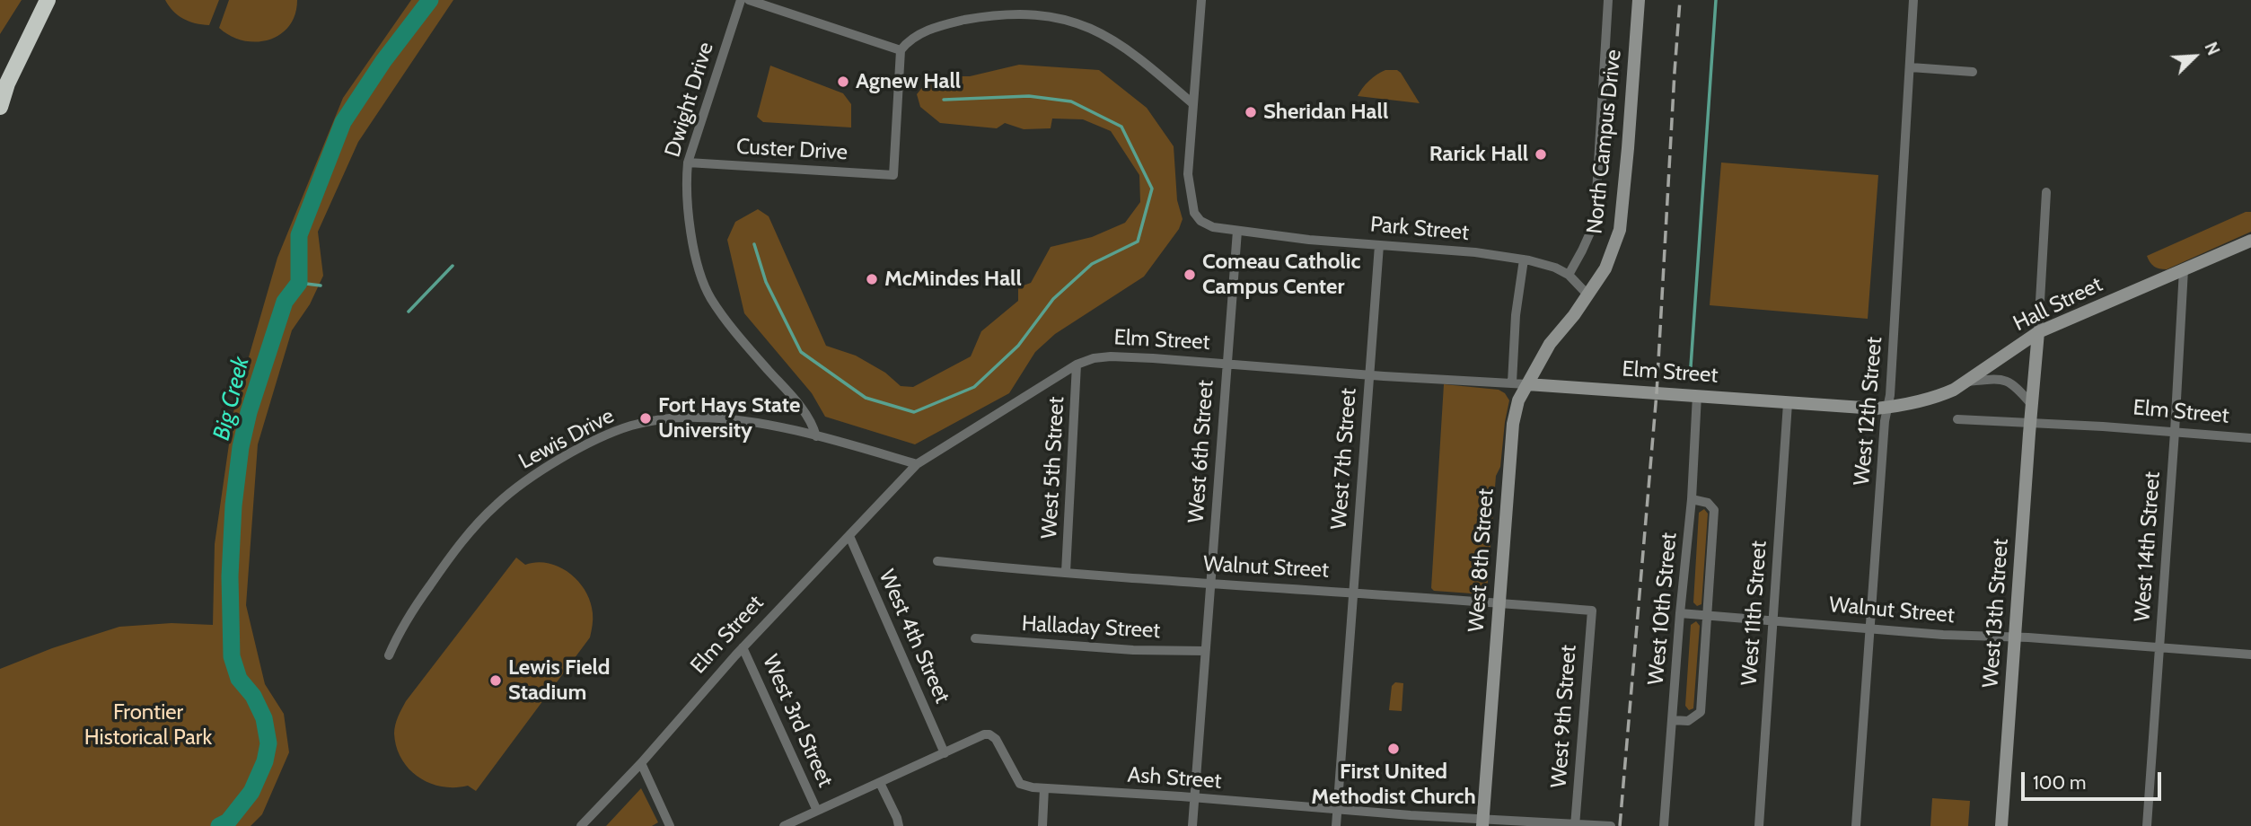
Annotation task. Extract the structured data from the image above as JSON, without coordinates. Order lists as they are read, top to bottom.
{
  "streets": {
    "street": [
      "Dwight Drive",
      "North Campus Drive",
      "Custer Drive",
      "Park Street",
      "Hall Street",
      "Elm Street",
      "West 12th Street",
      "Lewis Drive",
      "West 6th Street",
      "West 7th Street",
      "West 5th Street",
      "West 14th Street",
      "West 8th Street",
      "Walnut Street",
      "West 10th Street",
      "West 11th Street",
      "West 13th Street",
      "Halladay Street",
      "West 4th Street",
      "West 9th Street",
      "West 3rd Street",
      "Ash Street"
    ]
  },
  "crossings": [
    ["Dwight Drive", "Custer Drive"],
    ["Dwight Drive", "Lewis Drive"],
    ["North Campus Drive", "Park Street"],
    ["North Campus Drive", "West 8th Street"],
    ["Park Street", "West 6th Street"],
    ["Park Street", "West 7th Street"],
    ["Hall Street", "Elm Street"],
    ["Hall Street", "West 12th Street"],
    ["Hall Street", "West 14th Street"],
    ["Hall Street", "West 13th Street"],
    ["Elm Street", "West 12th Street"],
    ["Elm Street", "Lewis Drive"],
    ["Elm Street", "West 6th Street"],
    ["Elm Street", "West 7th Street"],
    ["Elm Street", "West 5th Street"],
    ["Elm Street", "West 14th Street"],
    ["Elm Street", "West 8th Street"],
    ["Elm Street", "West 10th Street"],
    ["Elm Street", "West 11th Street"],
    ["Elm Street", "West 13th Street"],
    ["Elm Street", "West 4th Street"],
    ["Elm Street", "West 3rd Street"],
    ["West 12th Street", "Walnut Street"],
    ["West 6th Street", "Walnut Street"],
    ["West 6th Street", "Halladay Street"],
    ["West 6th Street", "Ash Street"],
    ["West 7th Street", "Walnut Street"],
    ["West 7th Street", "Ash Street"],
    ["West 5th Street", "Walnut Street"],
    ["West 14th Street", "Walnut Street"],
    ["West 8th Street", "Walnut Street"],
    ["West 8th Street", "Ash Street"],
    ["Walnut Street", "West 10th Street"],
    ["Walnut Street", "West 11th Street"],
    ["Walnut Street", "West 13th Street"],
    ["Walnut Street", "West 9th Street"],
    ["West 4th Street", "Ash Street"],
    ["West 9th Street", "Ash Street"],
    ["West 3rd Street", "Ash Street"]
  ],
  "water": ["Big Creek"],
  "parks": ["Frontier Historical Park"],
  "places": [
    "Agnew Hall",
    "Sheridan Hall",
    "Rarick Hall",
    "Comeau Catholic Campus Center",
    "McMindes Hall",
    "Fort Hays State University",
    "Lewis Field Stadium",
    "First United Methodist Church"
  ],
  "scale_bar": "100 m",
  "north": "top right"
}
